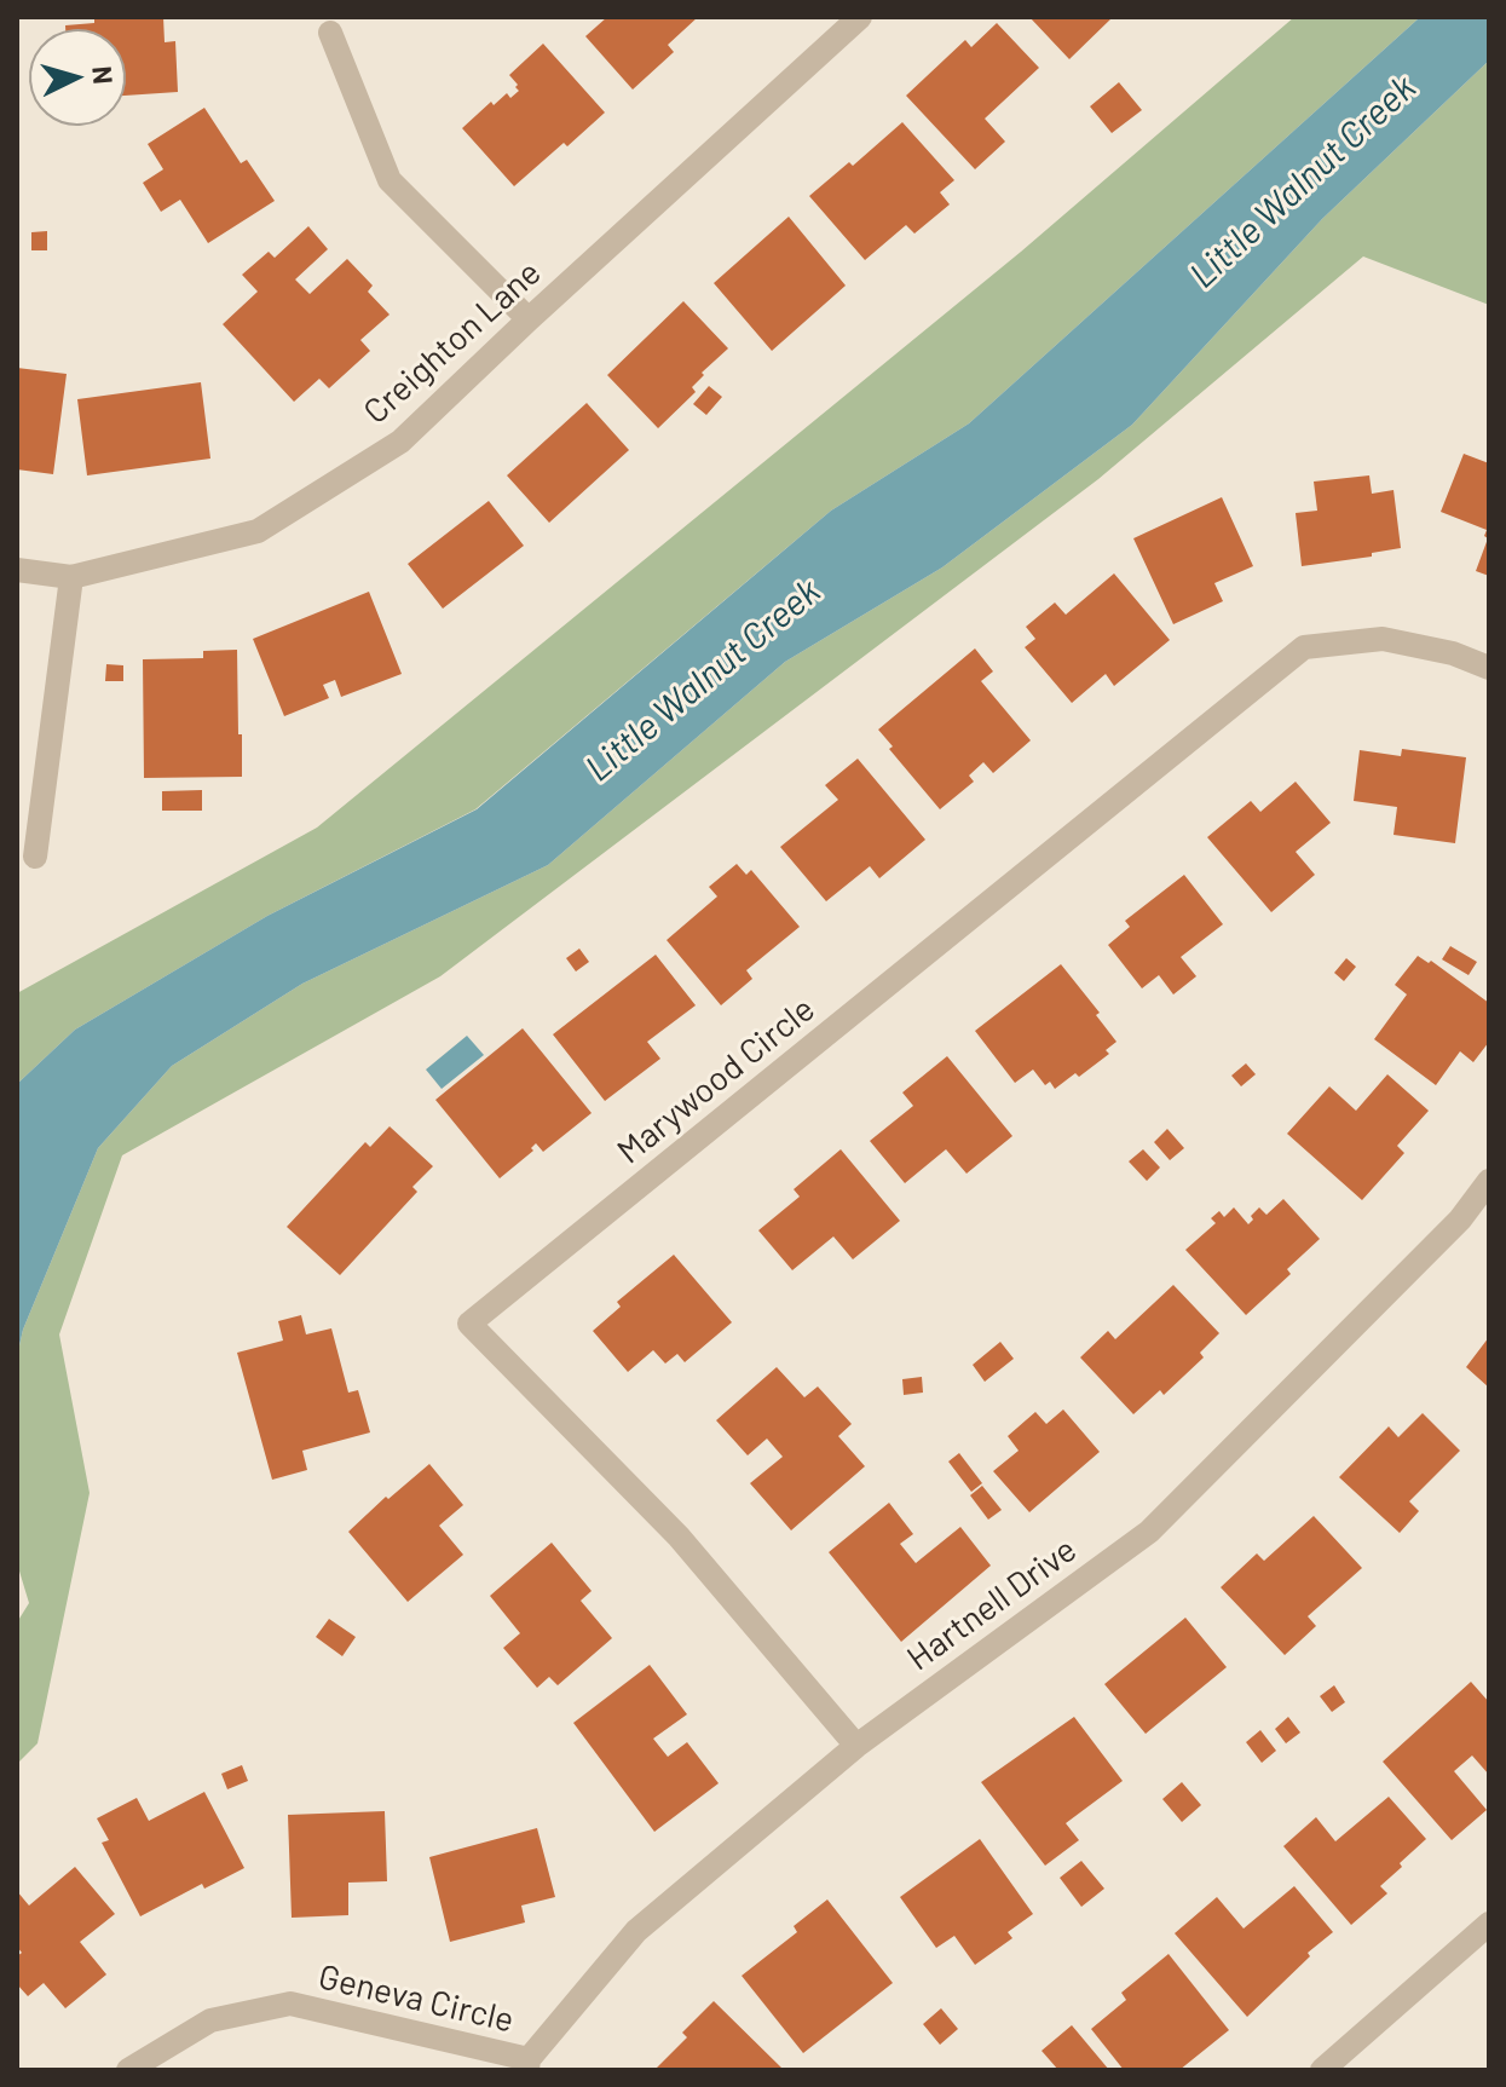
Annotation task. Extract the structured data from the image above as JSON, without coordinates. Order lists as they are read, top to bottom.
{
  "streets": {
    "street": [
      "Creighton Lane",
      "Marywood Circle",
      "Hartnell Drive",
      "Geneva Circle"
    ]
  },
  "crossings": [
    ["Marywood Circle", "Hartnell Drive"],
    ["Hartnell Drive", "Geneva Circle"]
  ],
  "water": ["Little Walnut Creek"],
  "north": "right"
}
